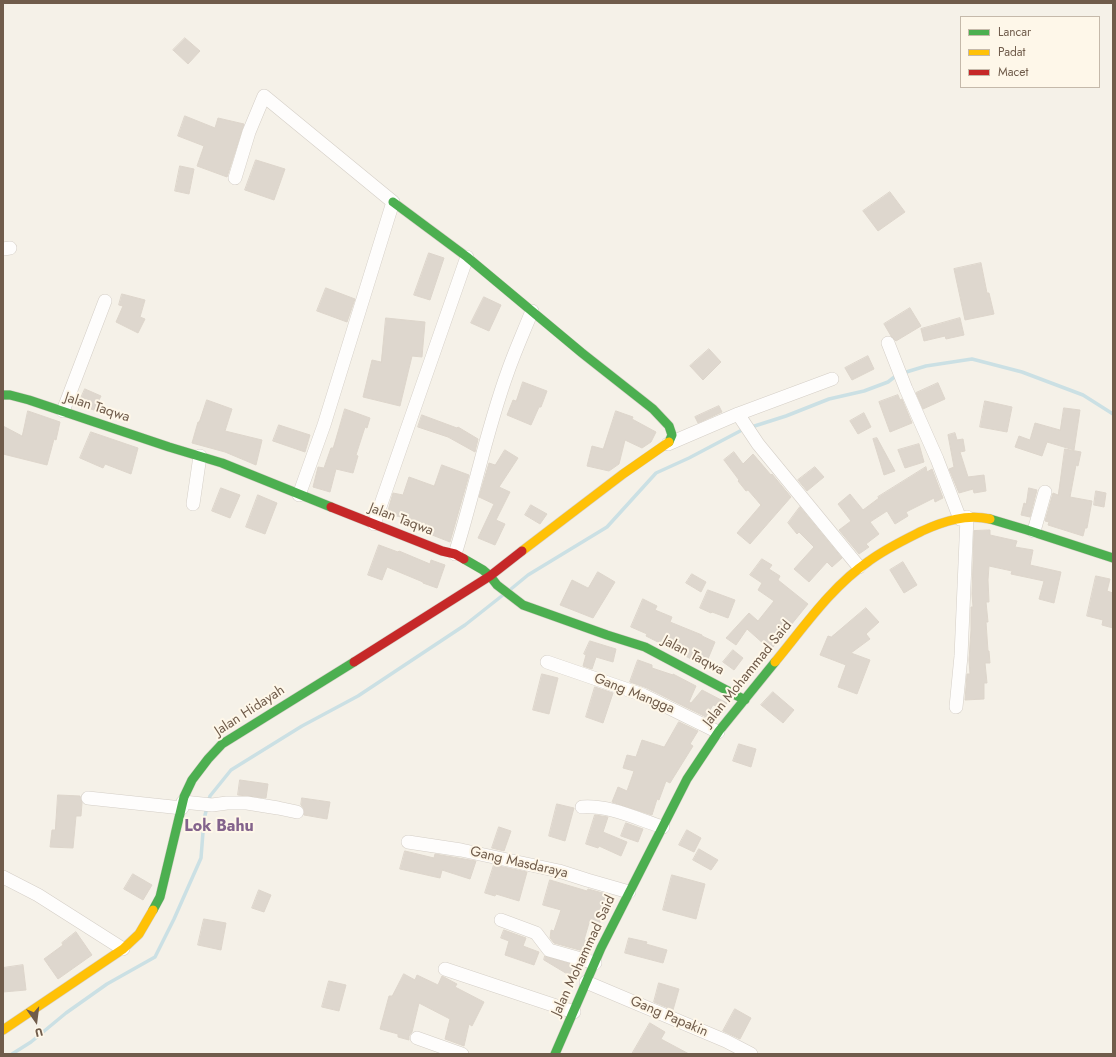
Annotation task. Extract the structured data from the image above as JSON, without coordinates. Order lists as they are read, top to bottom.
{
  "streets": {
    "street": [
      "Jalan Taqwa",
      "Jalan Mohammad Said",
      "Gang Mangga",
      "Jalan Hidayah",
      "Gang Masdaraya",
      "Gang Papakin"
    ]
  },
  "crossings": [
    ["Jalan Taqwa", "Jalan Mohammad Said"],
    ["Jalan Taqwa", "Jalan Hidayah"],
    ["Jalan Mohammad Said", "Gang Mangga"],
    ["Jalan Mohammad Said", "Gang Masdaraya"],
    ["Jalan Mohammad Said", "Gang Papakin"]
  ],
  "districts": ["Lok Bahu"],
  "legend": ["Lancar", "Padat", "Macet"],
  "north": "bottom"
}
